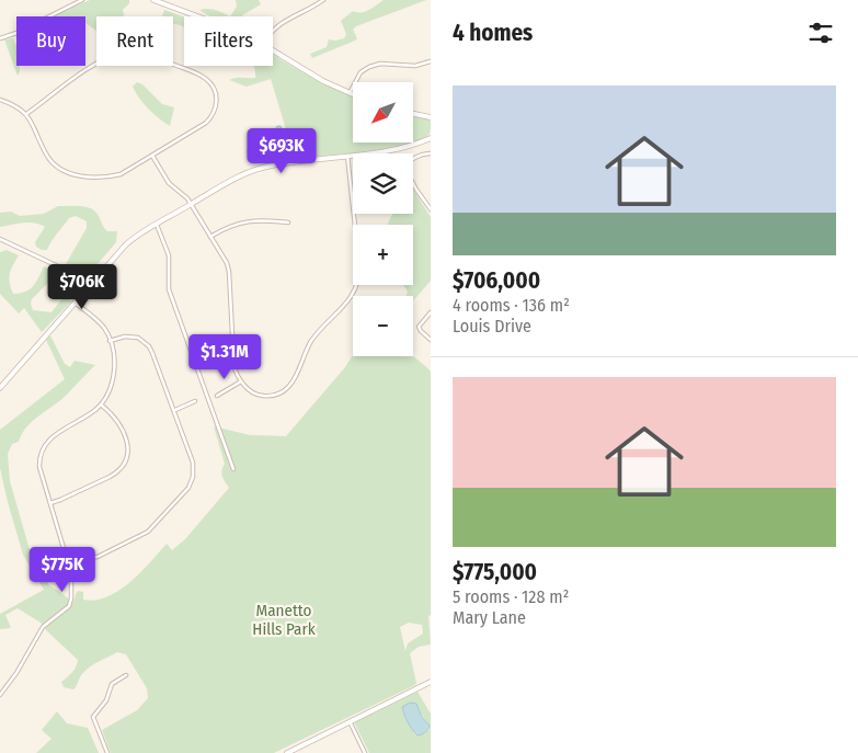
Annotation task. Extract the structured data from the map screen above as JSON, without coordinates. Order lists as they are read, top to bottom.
{
  "parks": ["Manetto Hills Park"],
  "north": "bottom left",
  "page": {
    "heading": "4 homes",
    "chip": ["Buy", "Rent", "Filters"],
    "list": [
      {
        "name": "$706,000",
        "note": "4 rooms · 136 m² · Louis Drive"
      },
      {
        "name": "$775,000",
        "note": "5 rooms · 128 m² · Mary Lane"
      }
    ],
    "map_buttons": ["+", "−"],
    "price": [
      "$693K",
      "$706K",
      "$1.31M",
      "$775K"
    ]
  }
}
